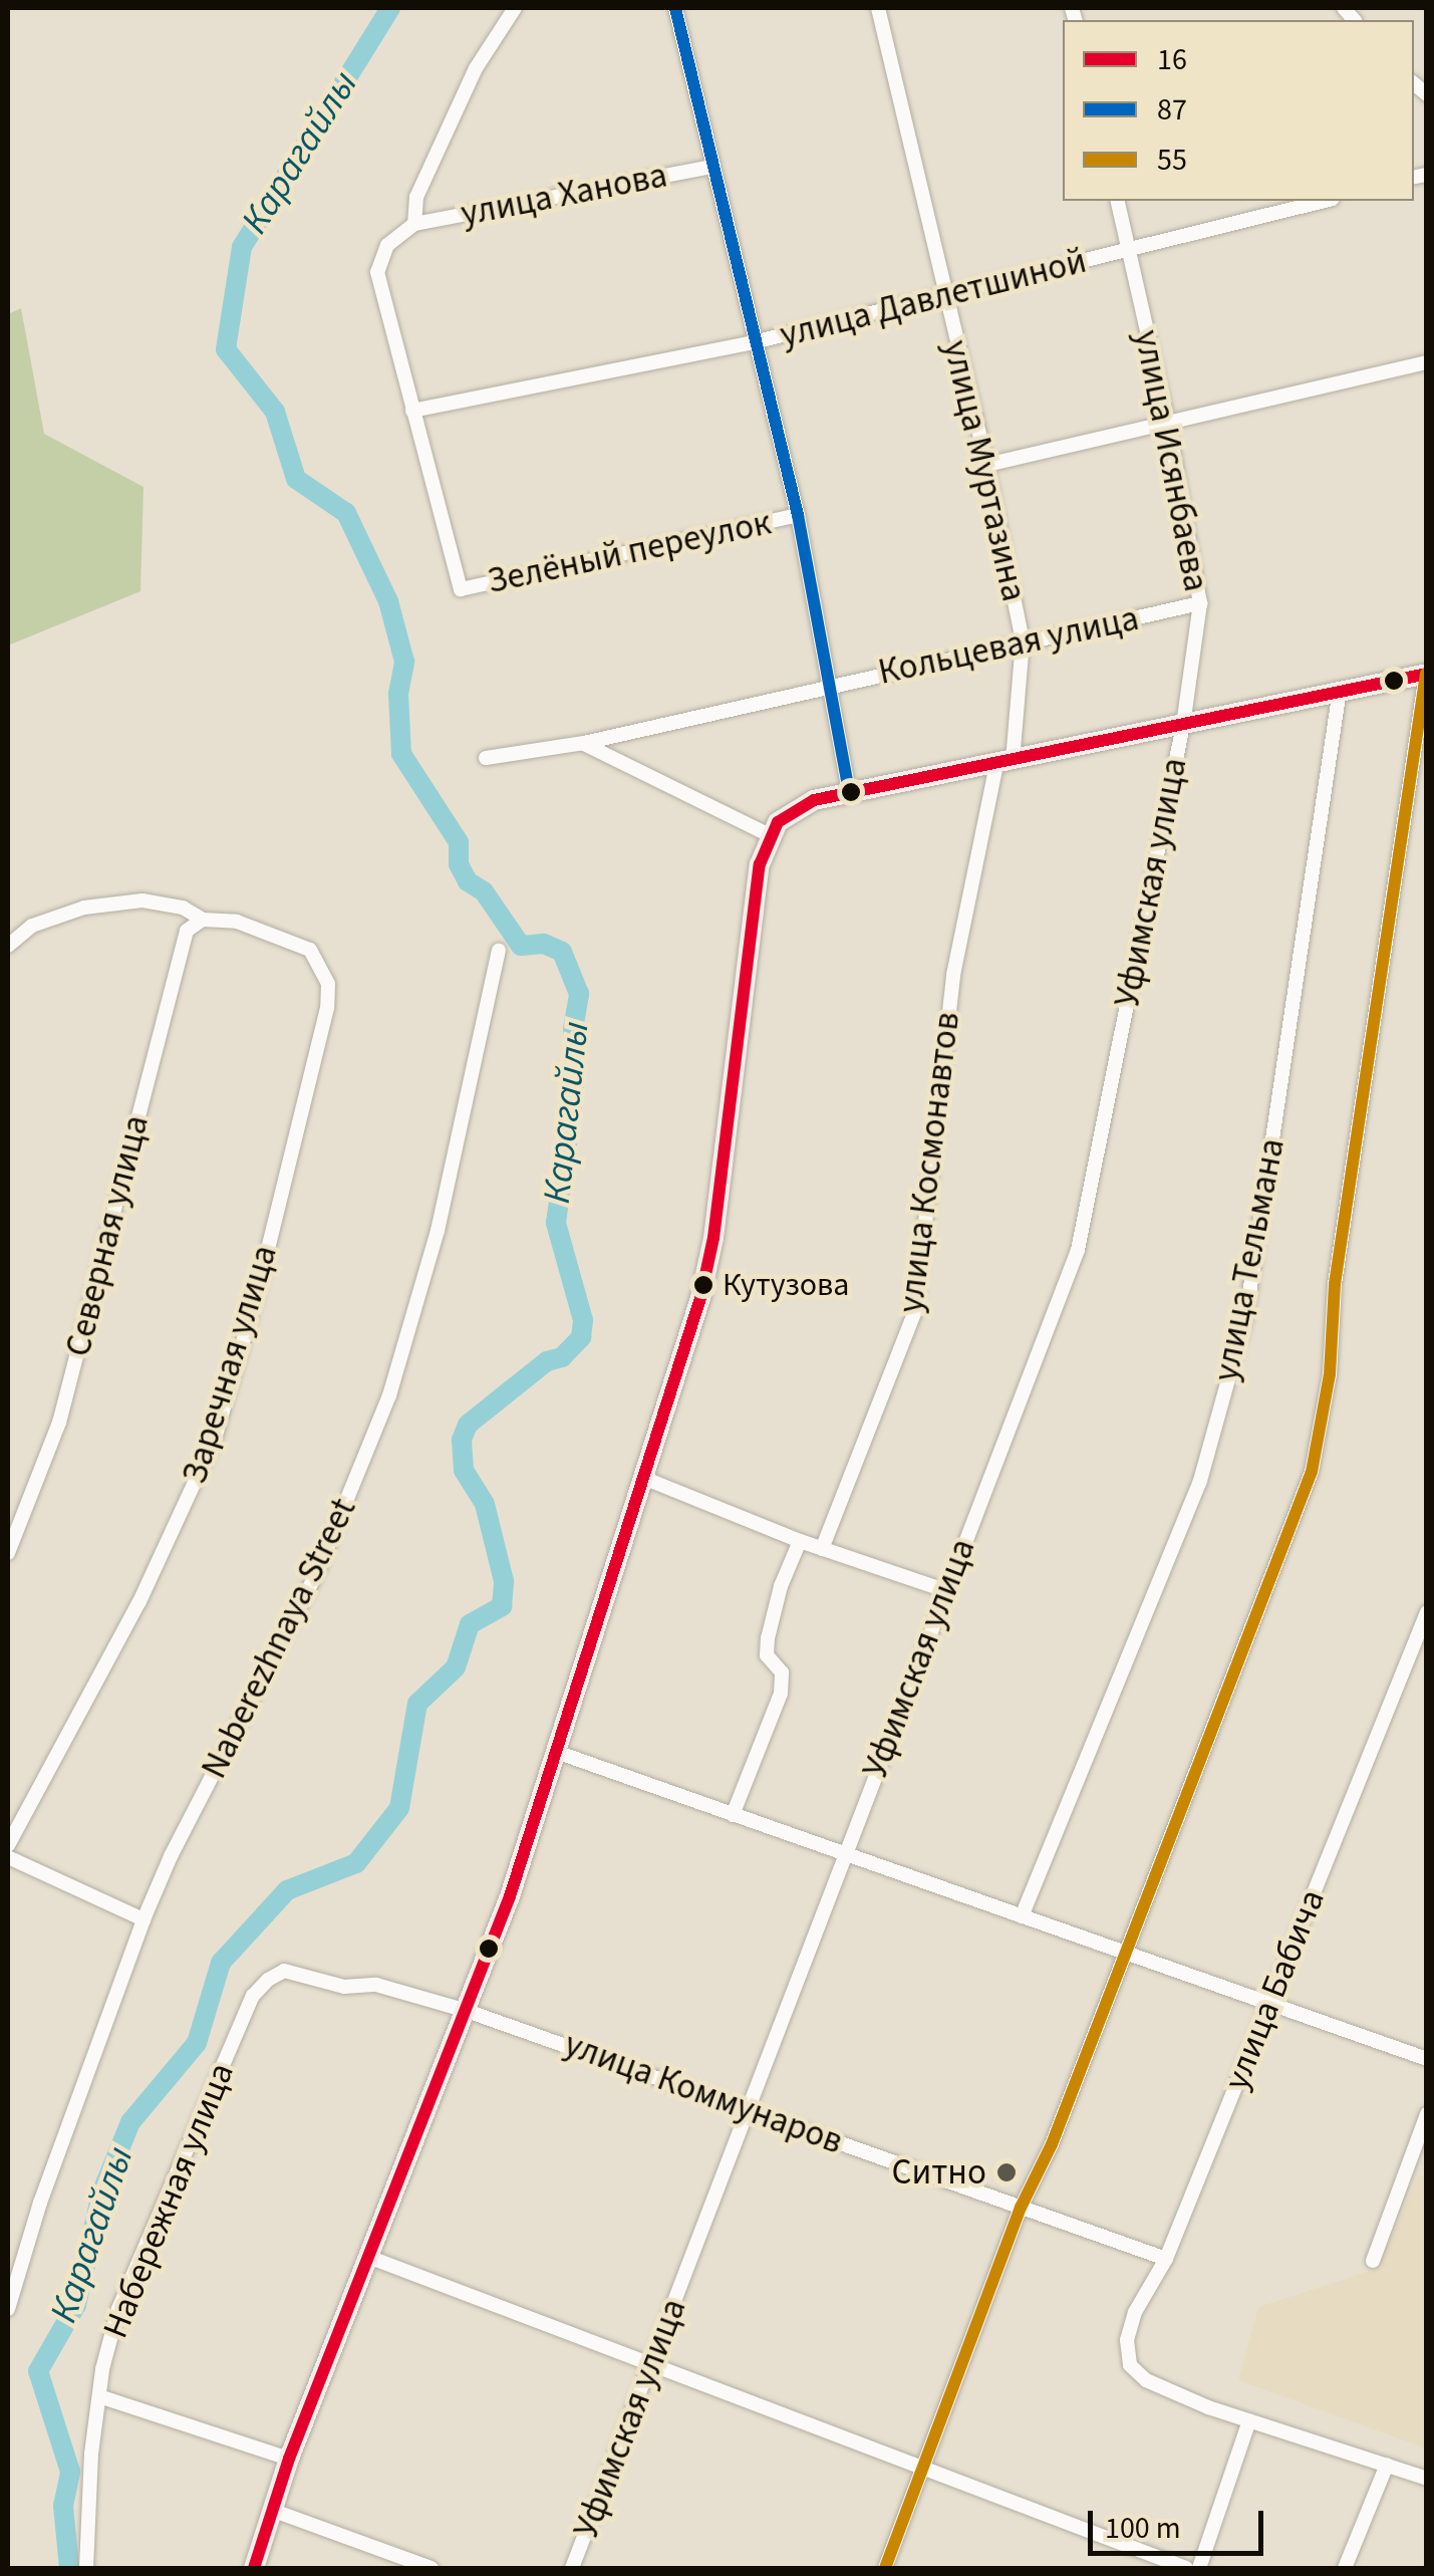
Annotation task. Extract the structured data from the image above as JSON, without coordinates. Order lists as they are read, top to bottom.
{
  "streets": {
    "street": [
      "улица Ханова",
      "улица Давлетшиной",
      "улица Исянбаева",
      "улица Муртазина",
      "Зелёный переулок",
      "Кольцевая улица",
      "Уфимская улица",
      "улица Космонавтов",
      "Северная улица",
      "улица Тельмана",
      "Заречная улица",
      "Naberezhnaya Street",
      "улица Бабича",
      "улица Коммунаров",
      "Набережная улица"
    ]
  },
  "crossings": [
    ["улица Ханова", "улица Давлетшиной"],
    ["улица Ханова", "Зелёный переулок"],
    ["улица Ханова", "Кольцевая улица"],
    ["улица Давлетшиной", "улица Исянбаева"],
    ["улица Давлетшиной", "улица Муртазина"],
    ["улица Давлетшиной", "Зелёный переулок"],
    ["улица Исянбаева", "Кольцевая улица"],
    ["улица Исянбаева", "Уфимская улица"],
    ["улица Муртазина", "Кольцевая улица"],
    ["улица Муртазина", "улица Космонавтов"],
    ["Уфимская улица", "улица Коммунаров"],
    ["Северная улица", "Заречная улица"],
    ["улица Бабича", "улица Коммунаров"],
    ["улица Коммунаров", "Набережная улица"]
  ],
  "water": ["Карагайлы"],
  "places": ["Кутузова", "Ситно"],
  "lines": ["transit line 87", "transit line 16", "transit line 55"],
  "legend": ["16", "87", "55"],
  "scale_bar": "100 m"
}
